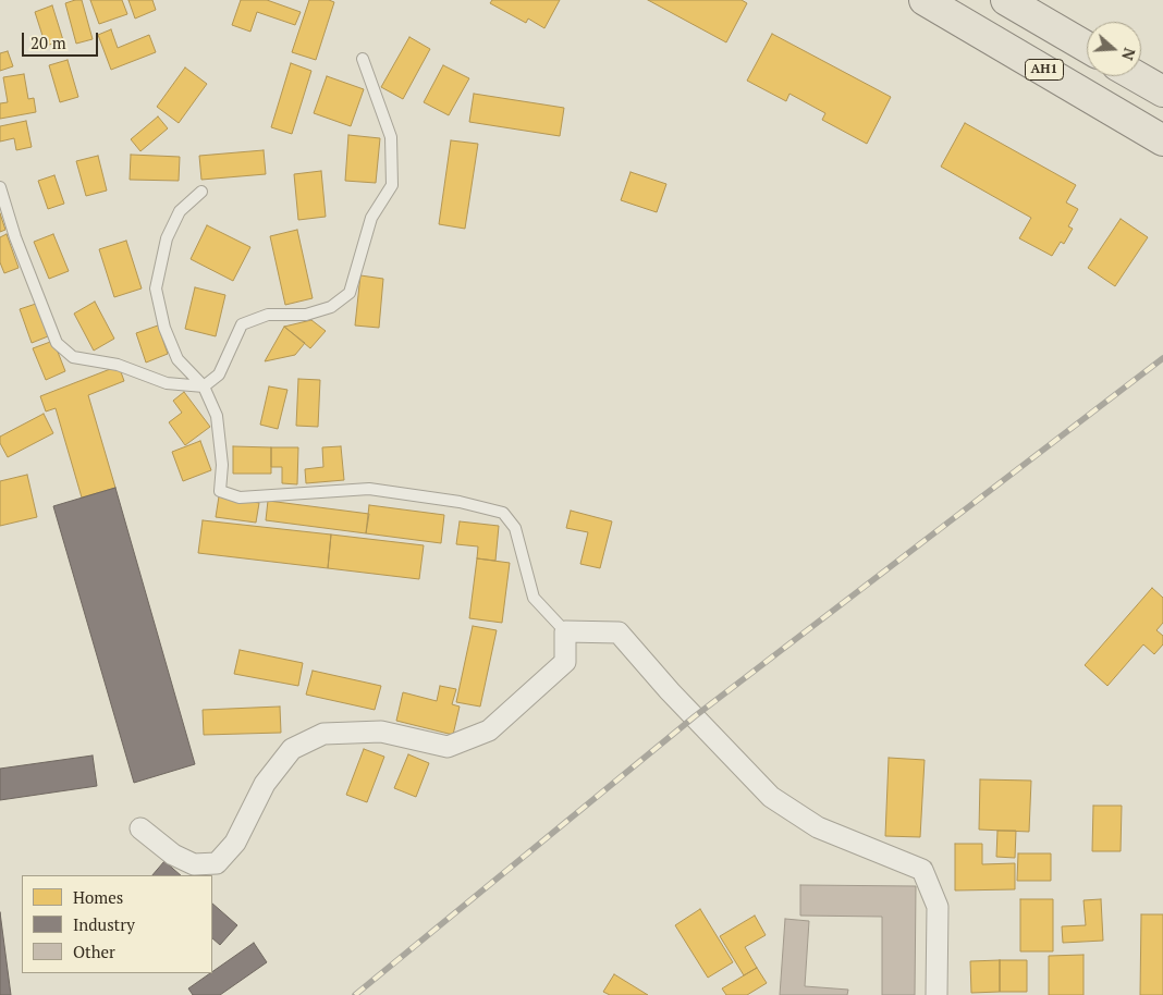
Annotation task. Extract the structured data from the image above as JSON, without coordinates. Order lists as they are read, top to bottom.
{
  "streets": {
    "main road": ["AH1"]
  },
  "legend": ["Homes", "Industry", "Other"],
  "scale_bar": "20 m",
  "north": "right"
}
